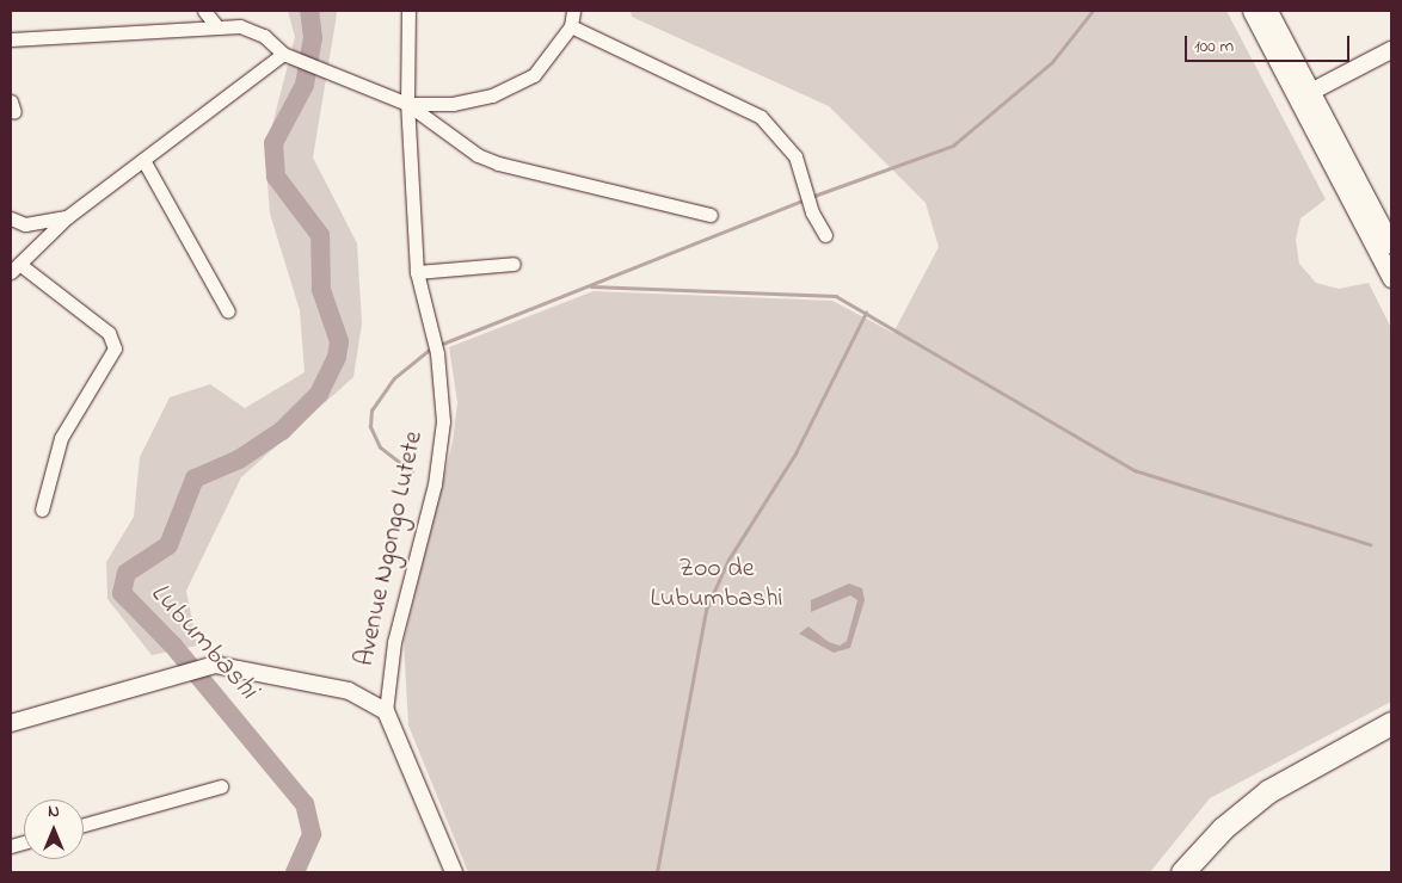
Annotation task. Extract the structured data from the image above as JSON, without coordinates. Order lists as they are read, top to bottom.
{
  "streets": {
    "street": ["Avenue Ngongo Lutete"]
  },
  "water": ["Lubumbashi"],
  "parks": ["Zoo de Lubumbashi"],
  "scale_bar": "100 m",
  "north": "top"
}
